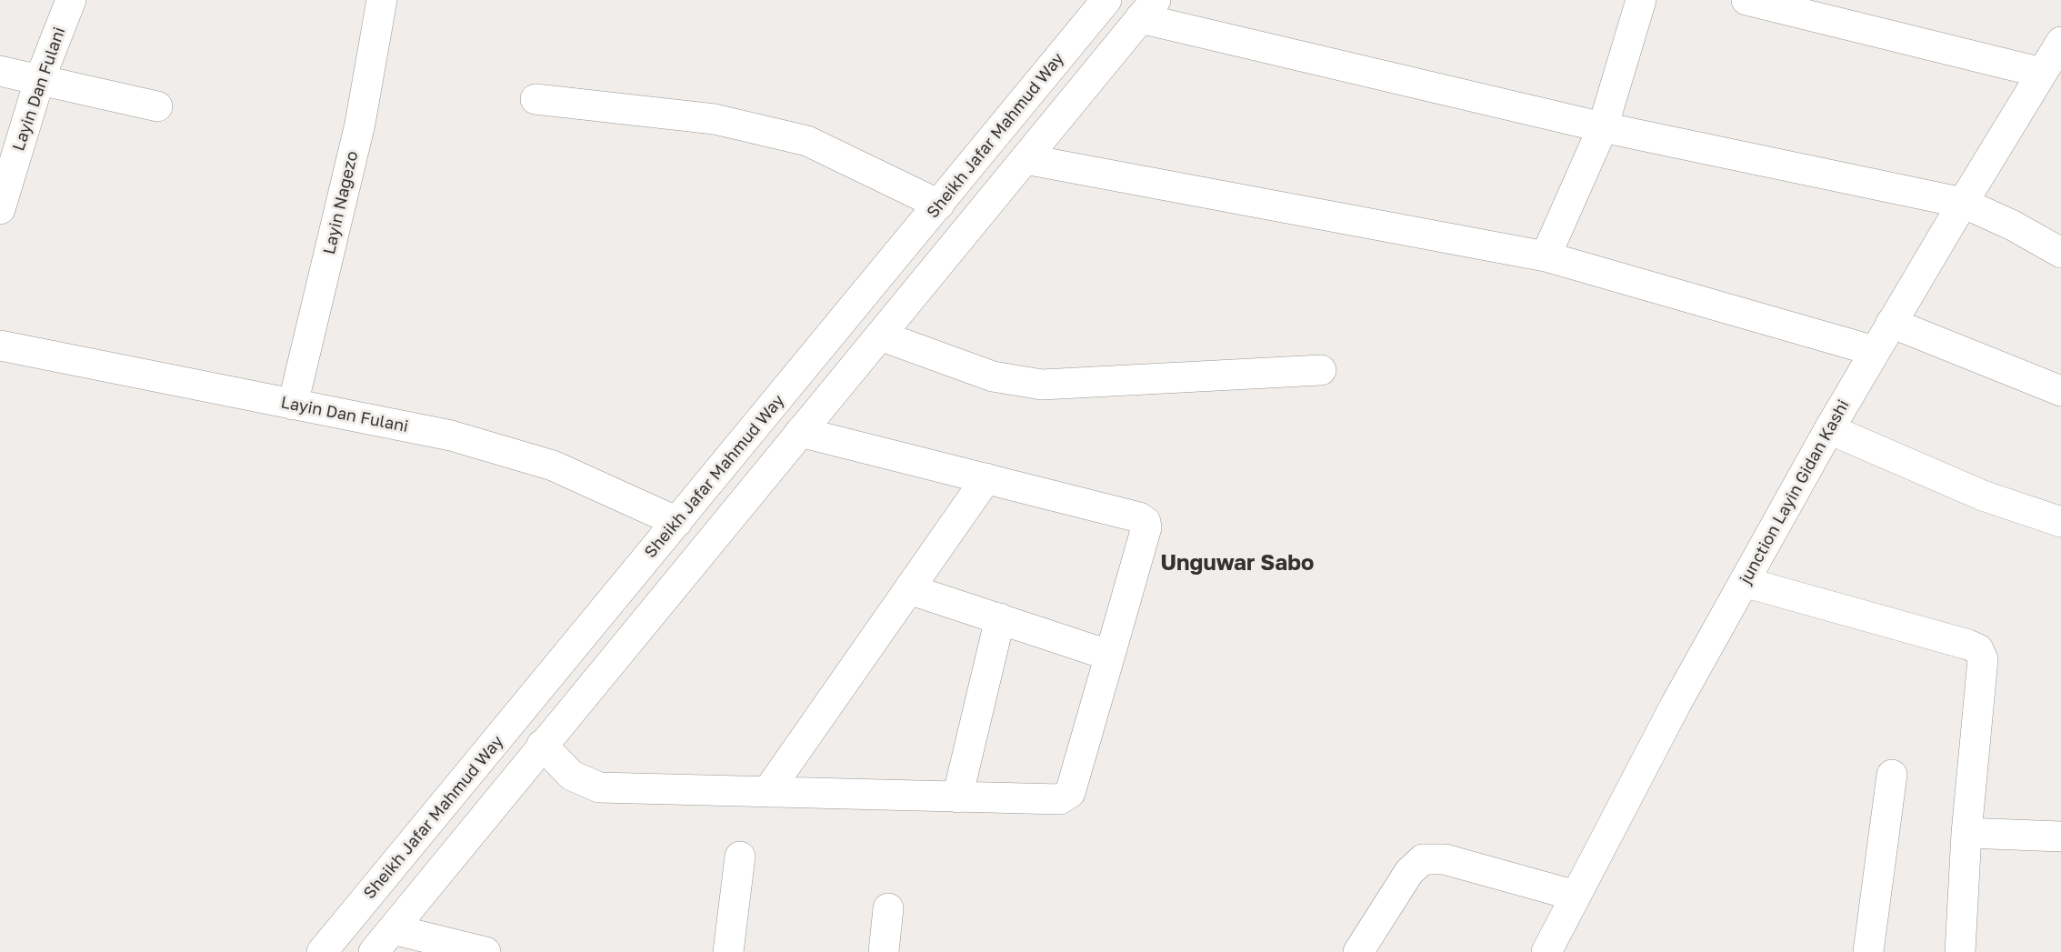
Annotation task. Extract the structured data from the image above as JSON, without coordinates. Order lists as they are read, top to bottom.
{
  "streets": {
    "street": [
      "Layin Dan Fulani",
      "Sheikh Jafar Mahmud Way",
      "Layin Nagezo",
      "junction Layin Gidan Kashi"
    ]
  },
  "crossings": [
    ["Layin Dan Fulani", "Sheikh Jafar Mahmud Way"],
    ["Layin Dan Fulani", "Layin Nagezo"]
  ],
  "districts": ["Unguwar Sabo"]
}
